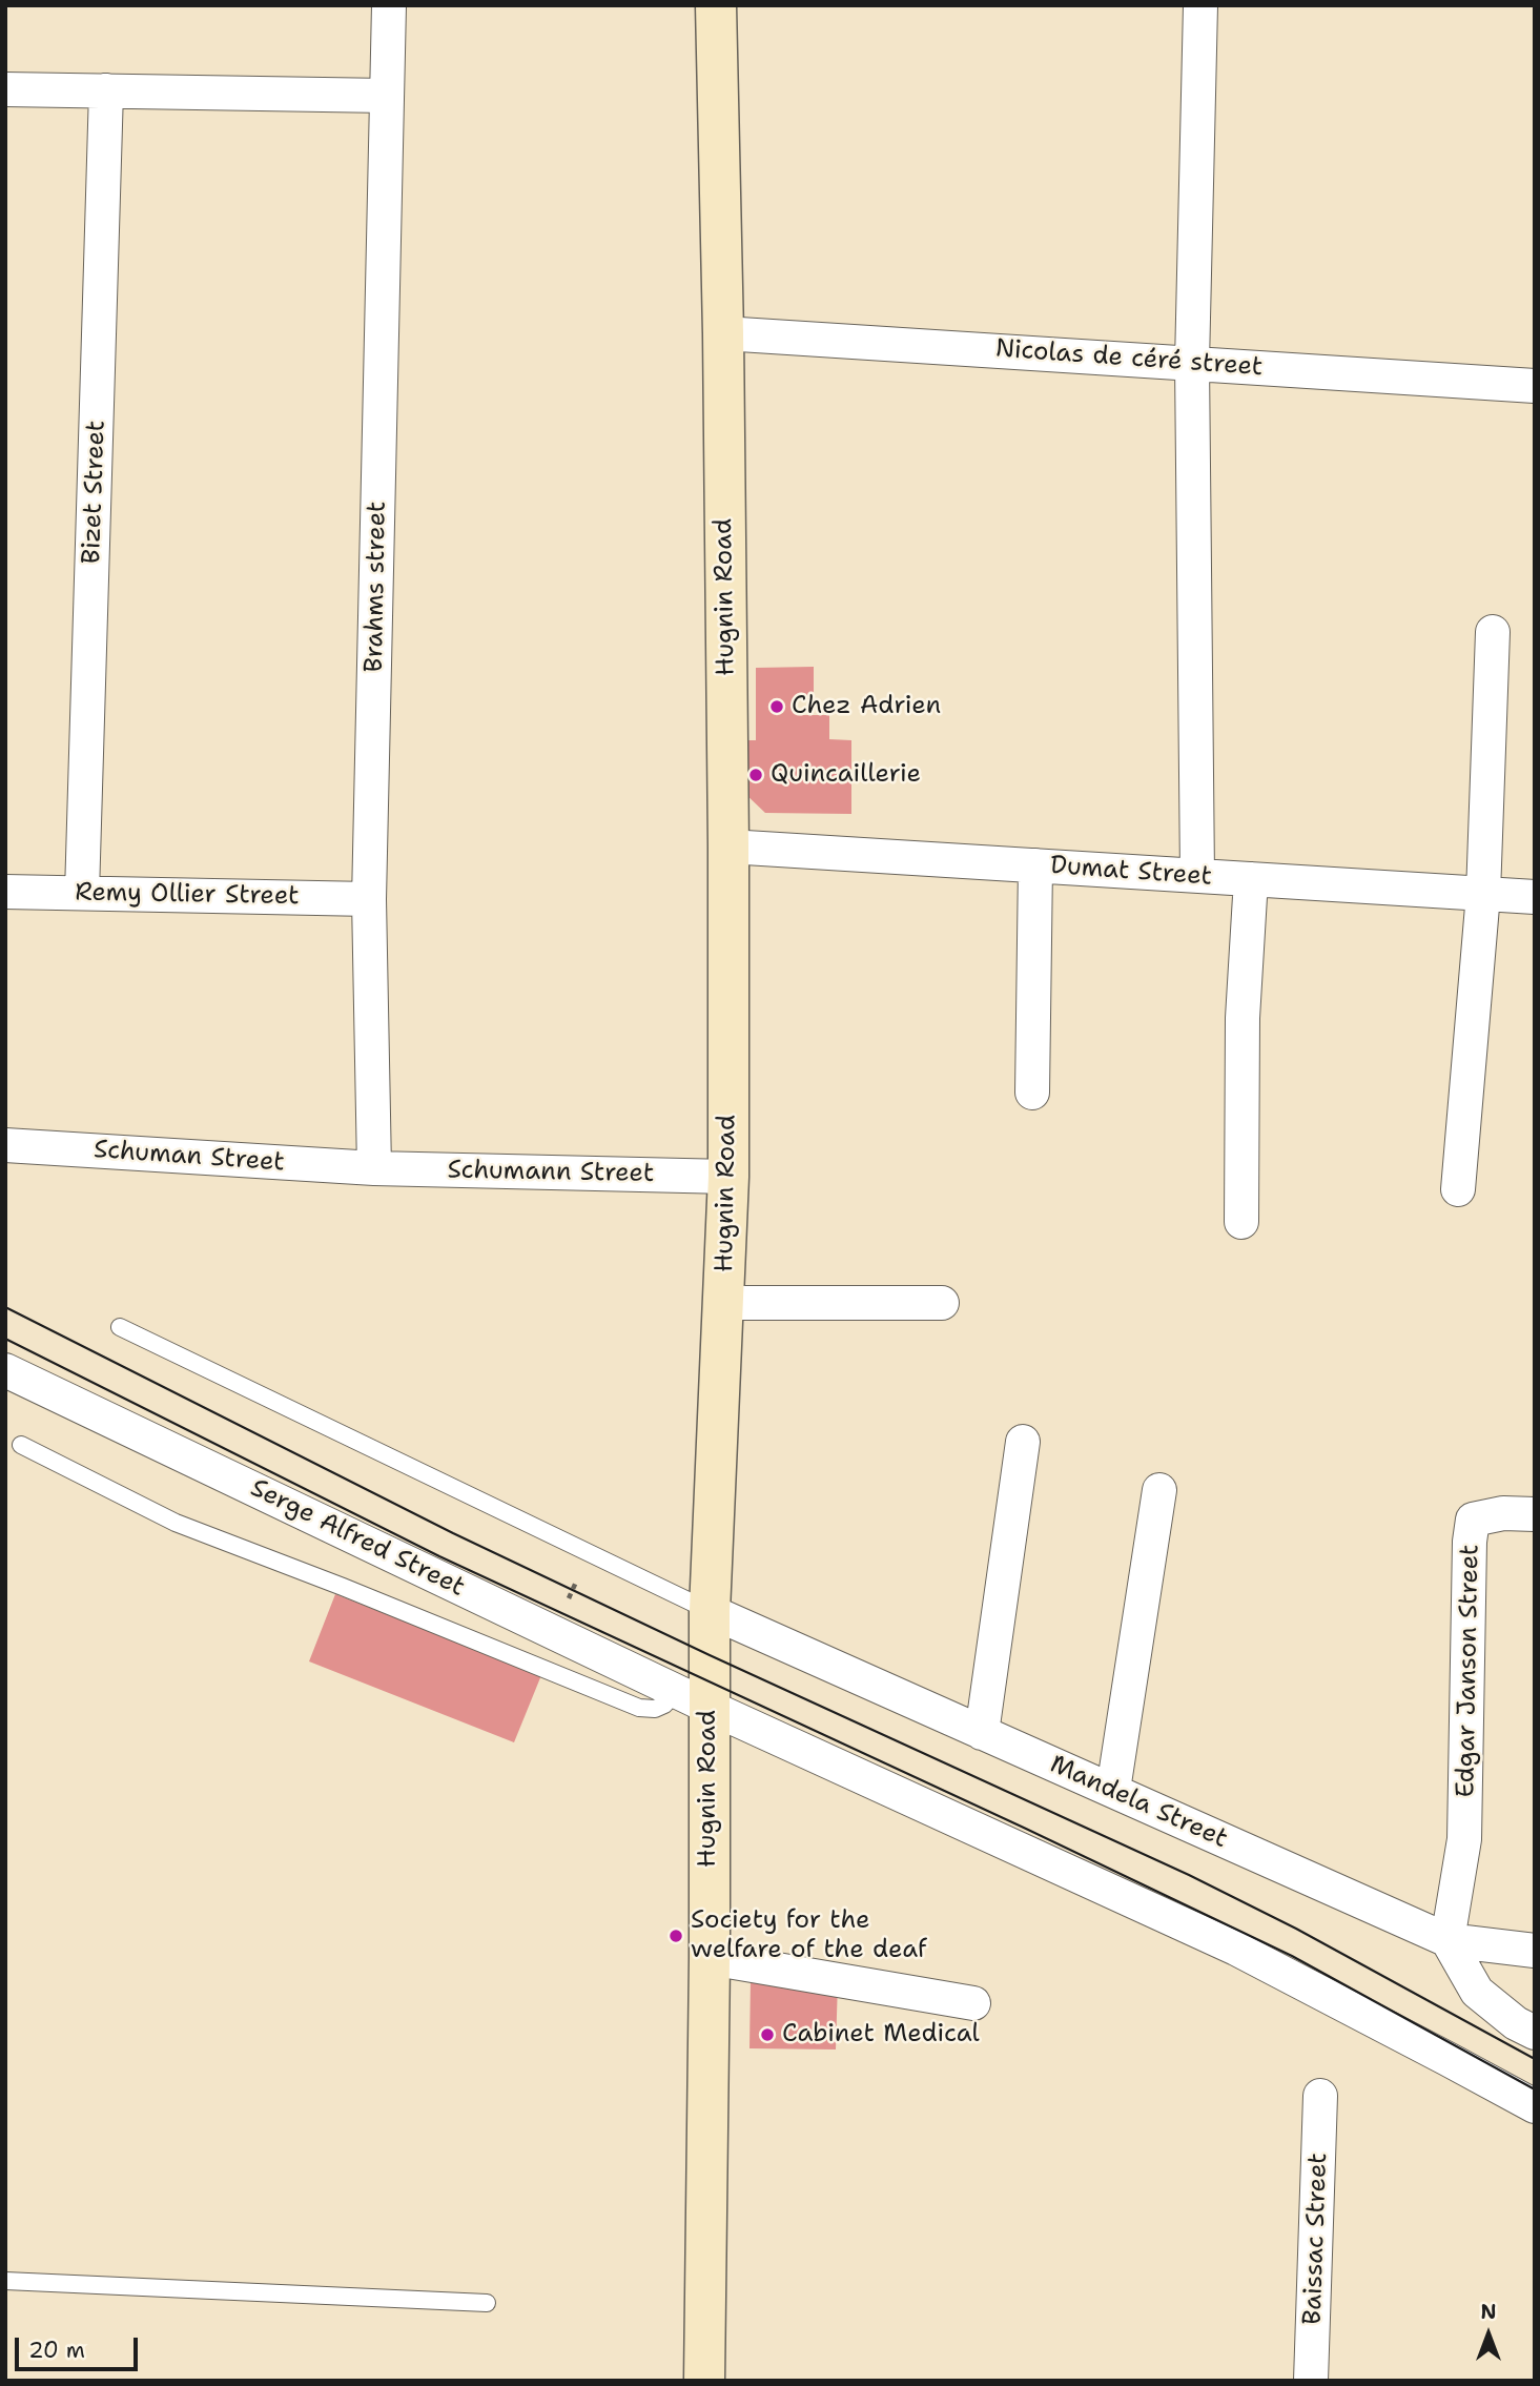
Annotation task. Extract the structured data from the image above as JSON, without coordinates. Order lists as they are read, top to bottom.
{
  "streets": {
    "street": [
      "Nicolas de céré street",
      "Bizet Street",
      "Brahms street",
      "Hugnin Road",
      "Dumat Street",
      "Remy Ollier Street",
      "Schuman Street",
      "Schumann Street",
      "Serge Alfred Street",
      "Edgar Janson Street",
      "Mandela Street",
      "Baissac Street"
    ]
  },
  "crossings": [
    ["Nicolas de céré street", "Hugnin Road"],
    ["Bizet Street", "Remy Ollier Street"],
    ["Brahms street", "Remy Ollier Street"],
    ["Brahms street", "Schuman Street"],
    ["Brahms street", "Schumann Street"],
    ["Hugnin Road", "Dumat Street"],
    ["Hugnin Road", "Schumann Street"],
    ["Hugnin Road", "Serge Alfred Street"],
    ["Hugnin Road", "Mandela Street"],
    ["Schuman Street", "Schumann Street"],
    ["Edgar Janson Street", "Mandela Street"]
  ],
  "places": [
    "Chez Adrien",
    "Quincaillerie",
    "Society for the welfare of the deaf",
    "Cabinet Medical"
  ],
  "scale_bar": "20 m",
  "north": "top"
}
